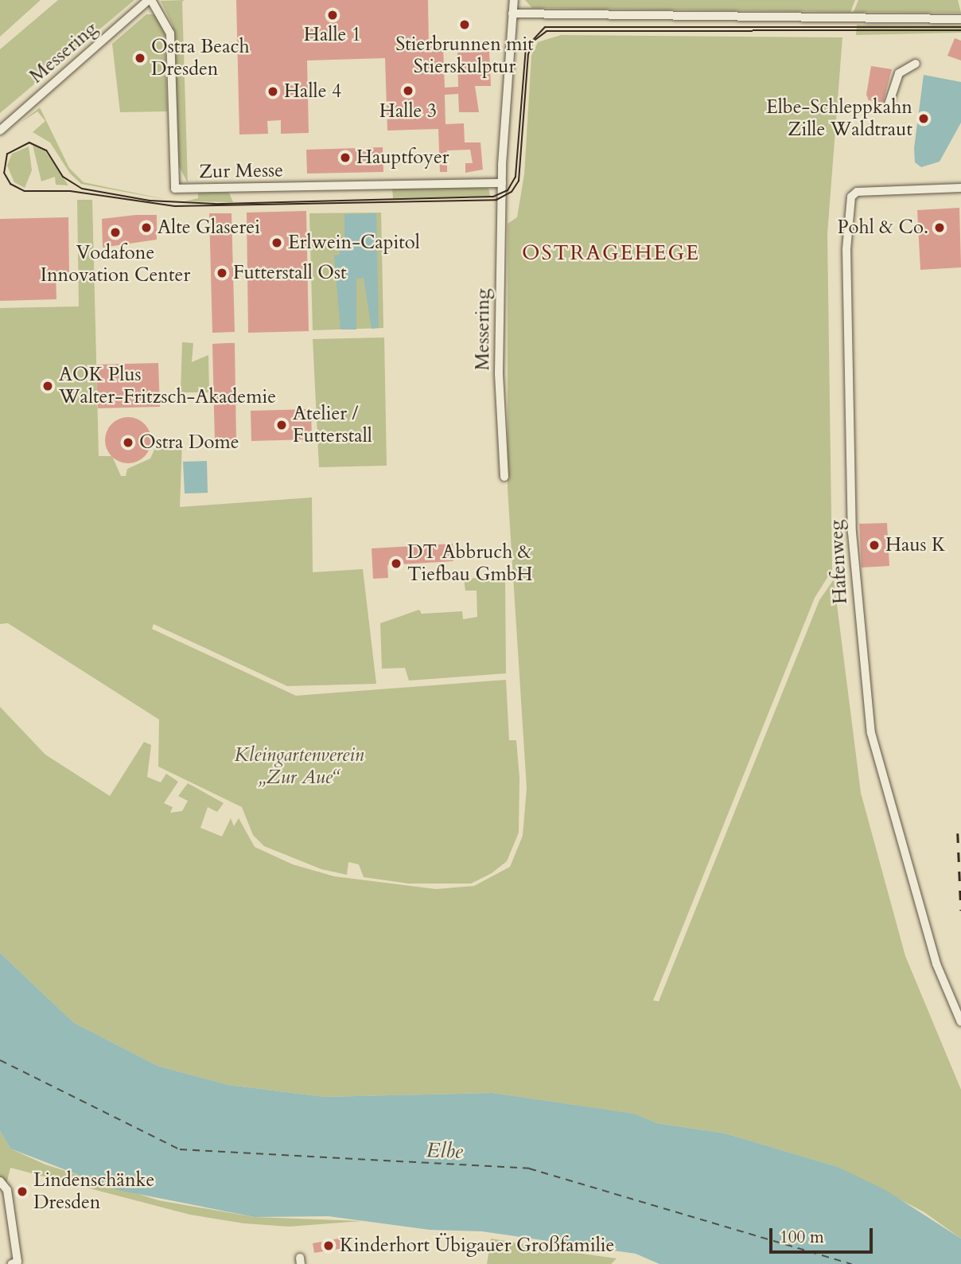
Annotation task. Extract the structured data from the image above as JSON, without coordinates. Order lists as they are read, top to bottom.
{
  "streets": {
    "street": ["Messering", "Zur Messe", "Hafenweg"]
  },
  "crossings": [
    ["Messering", "Zur Messe"]
  ],
  "districts": ["OSTRAGEHEGE"],
  "water": ["Elbe"],
  "parks": ["Kleingartenverein „Zur Aue“"],
  "places": [
    "Halle 1",
    "Stierbrunnen mit Stierskulptur",
    "Ostra Beach Dresden",
    "Halle 3",
    "Halle 4",
    "Elbe-Schleppkahn Zille Waldtraut",
    "Hauptfoyer",
    "Alte Glaserei",
    "Pohl & Co.",
    "Vodafone Innovation Center",
    "Erlwein-Capitol",
    "Futterstall Ost",
    "AOK Plus Walter-Fritzsch-Akademie",
    "Atelier / Futterstall",
    "Ostra Dome",
    "Haus K",
    "DT Abbruch & Tiefbau GmbH",
    "Lindenschänke Dresden",
    "Kinderhort Übigauer Großfamilie"
  ],
  "scale_bar": "100 m"
}
